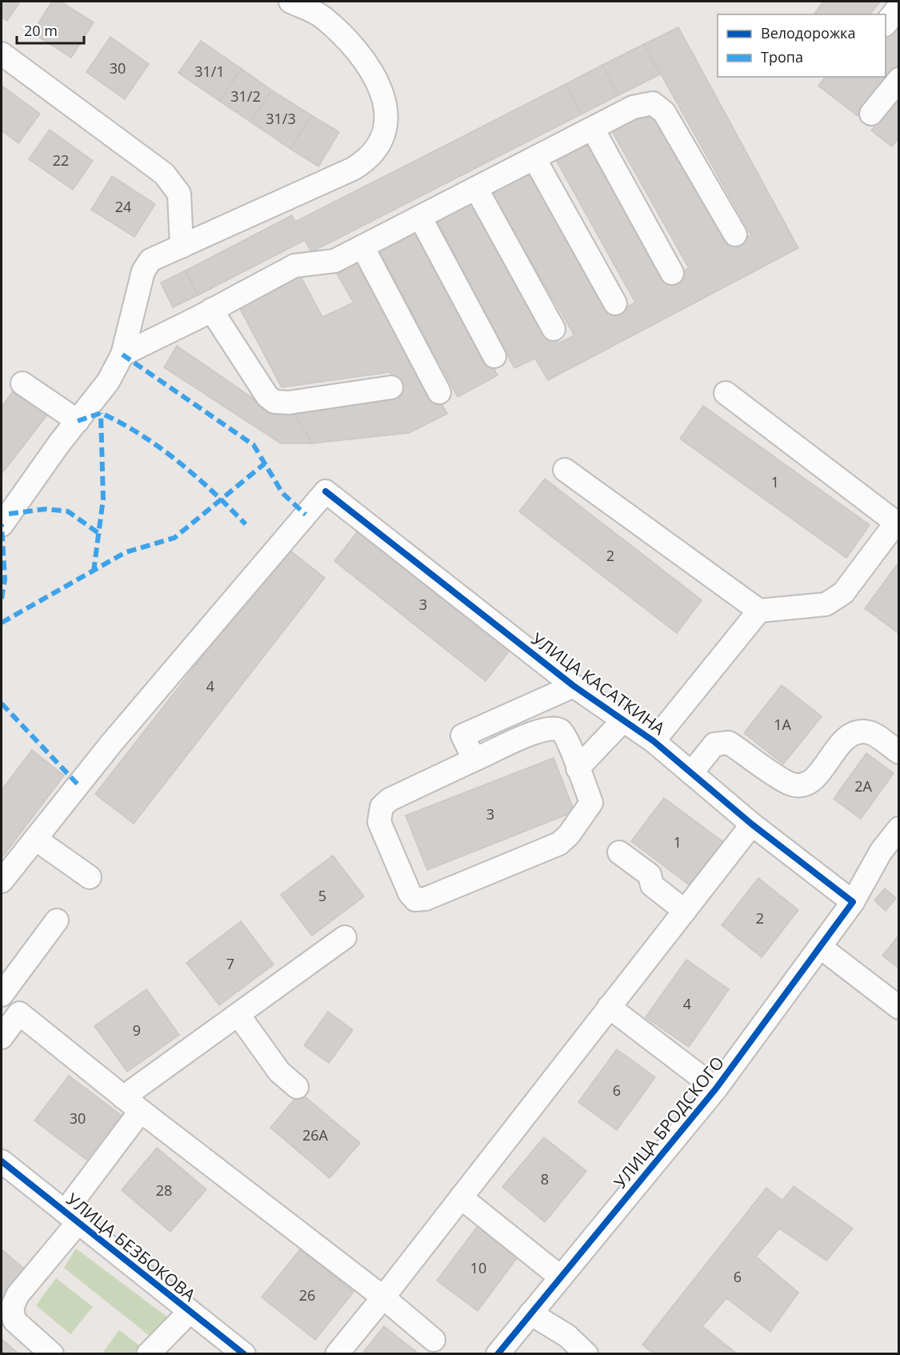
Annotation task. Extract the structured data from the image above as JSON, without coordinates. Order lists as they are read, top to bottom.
{
  "streets": {
    "street": ["УЛИЦА КАСАТКИНА", "УЛИЦА БРОДСКОГО", "УЛИЦА БЕЗБОКОВА"]
  },
  "crossings": [
    ["УЛИЦА КАСАТКИНА", "УЛИЦА БРОДСКОГО"]
  ],
  "house_numbers": [
    "30",
    "31/1",
    "31/2",
    "31/3",
    "22",
    "24",
    "1",
    "2",
    "3",
    "4",
    "1А",
    "2А",
    "3",
    "1",
    "5",
    "2",
    "7",
    "4",
    "9",
    "6",
    "30",
    "26А",
    "8",
    "28",
    "10",
    "6",
    "26"
  ],
  "legend": ["Велодорожка", "Тропа"],
  "scale_bar": "20 m"
}
